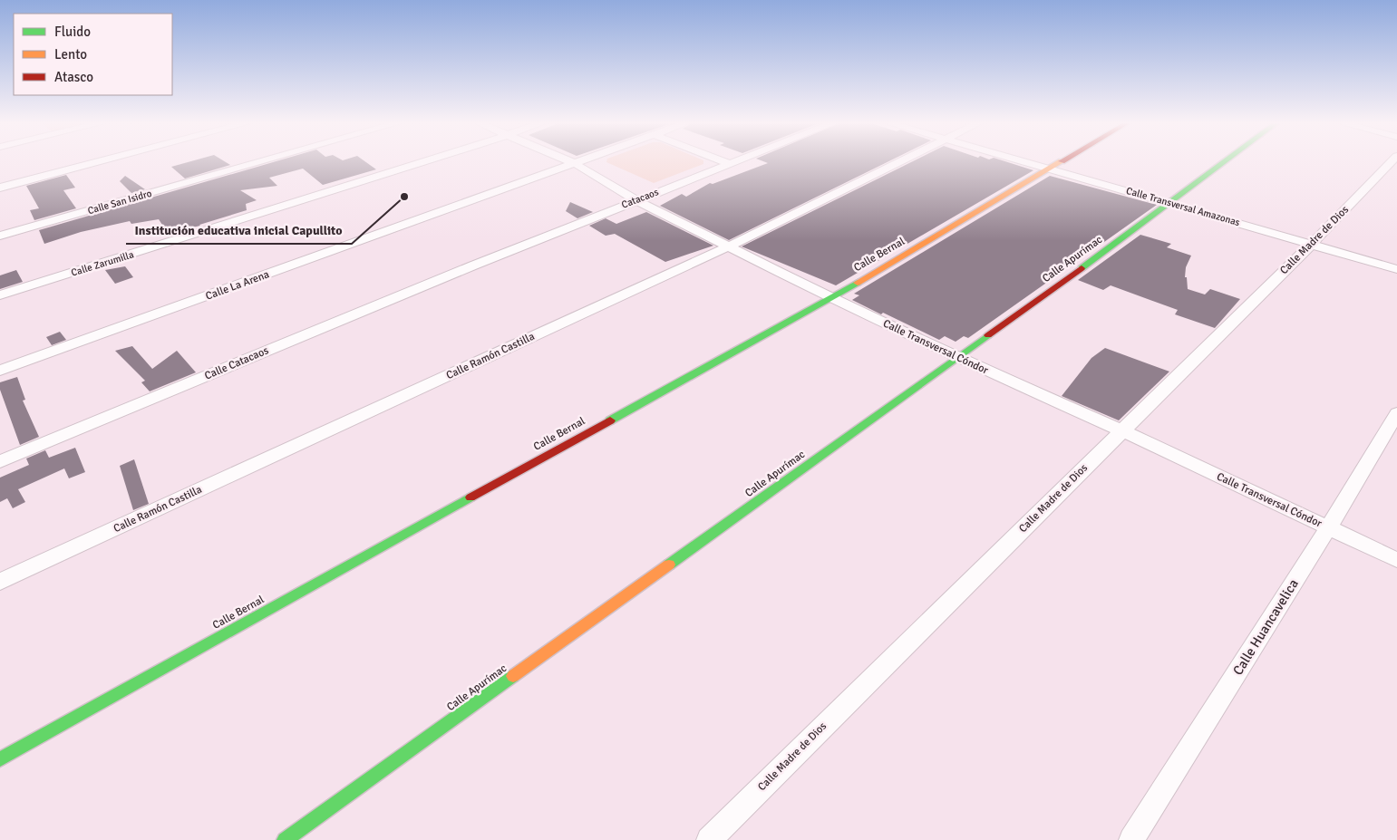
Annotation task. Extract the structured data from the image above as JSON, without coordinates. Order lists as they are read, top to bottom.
{
  "streets": {
    "street": [
      "Catacaos",
      "Calle San Isidro",
      "Calle Transversal Amazonas",
      "Calle Madre de Dios",
      "Calle Bernal",
      "Calle Apurímac",
      "Calle Zarumilla",
      "Calle La Arena",
      "Calle Transversal Cóndor",
      "Calle Ramón Castilla",
      "Calle Catacaos",
      "Calle Huancavelica"
    ]
  },
  "crossings": [
    ["Catacaos", "Calle Transversal Cóndor"],
    ["Catacaos", "Calle Catacaos"],
    ["Calle Transversal Amazonas", "Calle Madre de Dios"],
    ["Calle Transversal Amazonas", "Calle Bernal"],
    ["Calle Transversal Amazonas", "Calle Apurímac"],
    ["Calle Madre de Dios", "Calle Transversal Cóndor"],
    ["Calle Bernal", "Calle Transversal Cóndor"],
    ["Calle Apurímac", "Calle Transversal Cóndor"],
    ["Calle La Arena", "Calle Transversal Cóndor"],
    ["Calle Transversal Cóndor", "Calle Ramón Castilla"],
    ["Calle Transversal Cóndor", "Calle Huancavelica"]
  ],
  "places": ["Institución educativa inicial Capullito"],
  "legend": ["Fluido", "Lento", "Atasco"]
}
